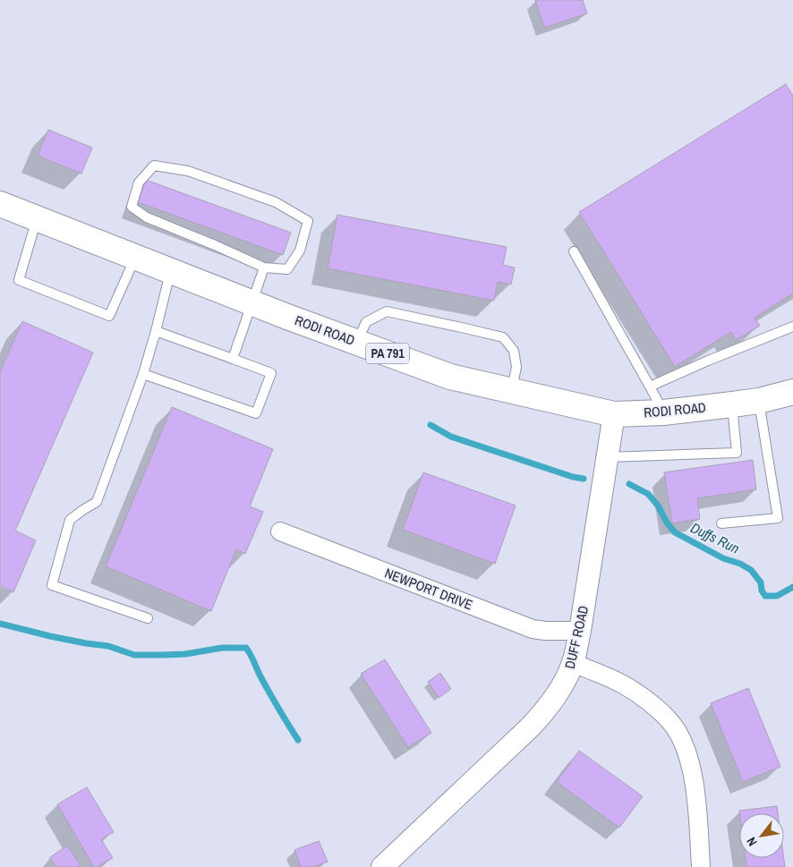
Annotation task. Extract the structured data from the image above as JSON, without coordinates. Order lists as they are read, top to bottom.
{
  "streets": {
    "main road": ["RODI ROAD", "PA 791"],
    "street": ["NEWPORT DRIVE", "DUFF ROAD"]
  },
  "crossings": [
    ["RODI ROAD", "DUFF ROAD"],
    ["NEWPORT DRIVE", "DUFF ROAD"]
  ],
  "water": ["Duffs Run"],
  "north": "bottom left"
}
